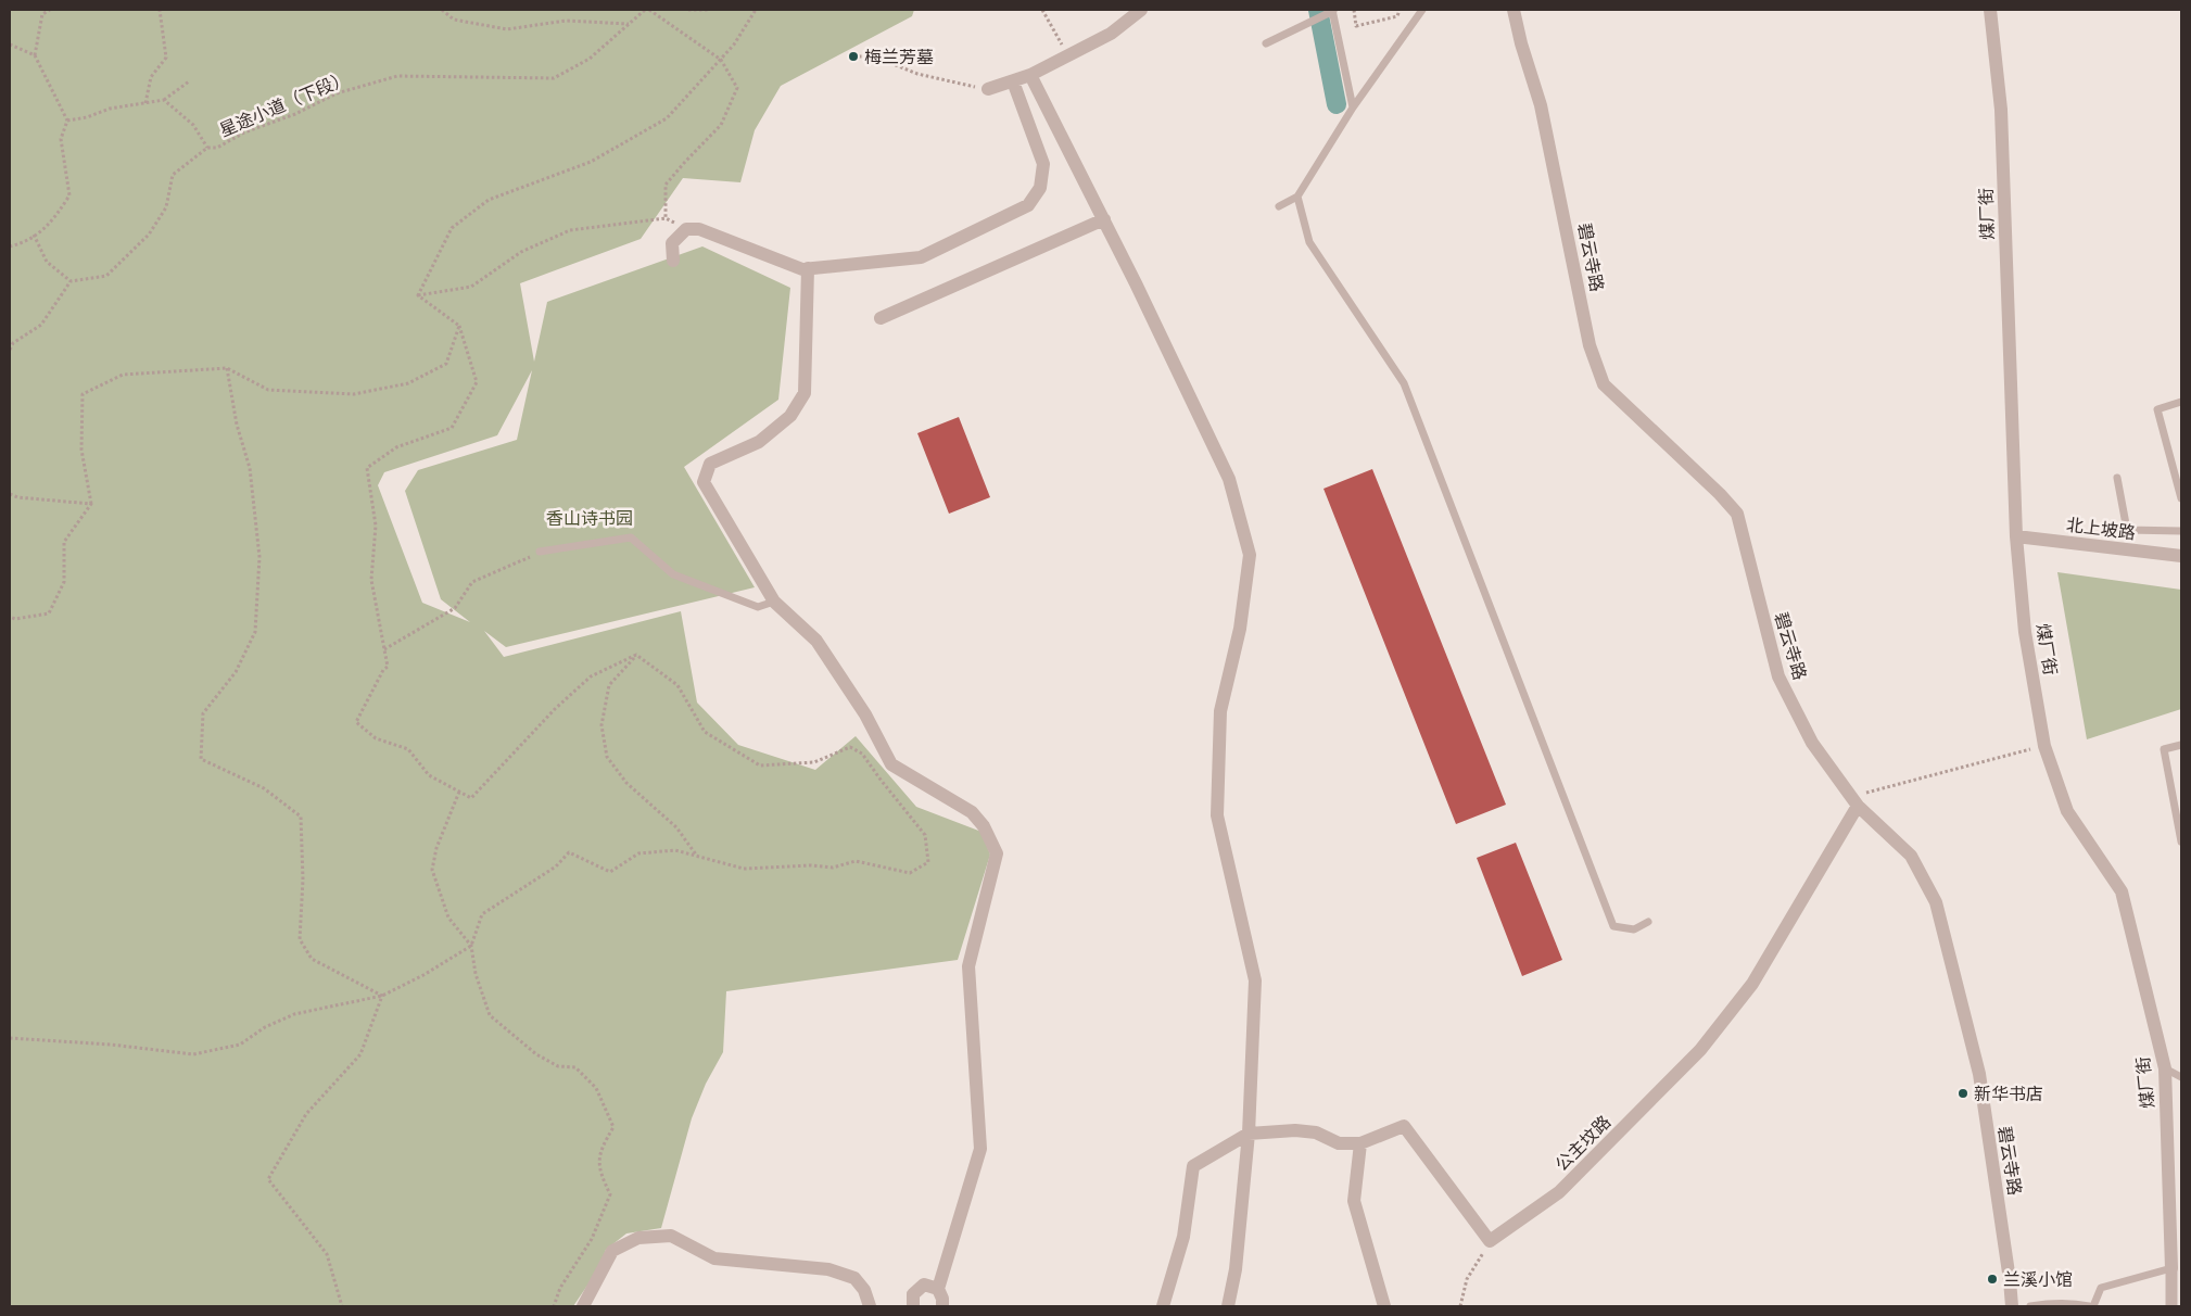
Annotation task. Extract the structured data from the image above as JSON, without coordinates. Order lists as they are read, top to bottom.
{
  "streets": {
    "street": [
      "煤厂街",
      "碧云寺路",
      "北上坡路",
      "公主坟路"
    ],
    "path": ["星途小道（下段）"]
  },
  "crossings": [
    ["煤厂街", "北上坡路"],
    ["碧云寺路", "公主坟路"]
  ],
  "parks": ["香山诗书园"],
  "places": ["梅兰芳墓", "新华书店", "兰溪小馆"]
}
